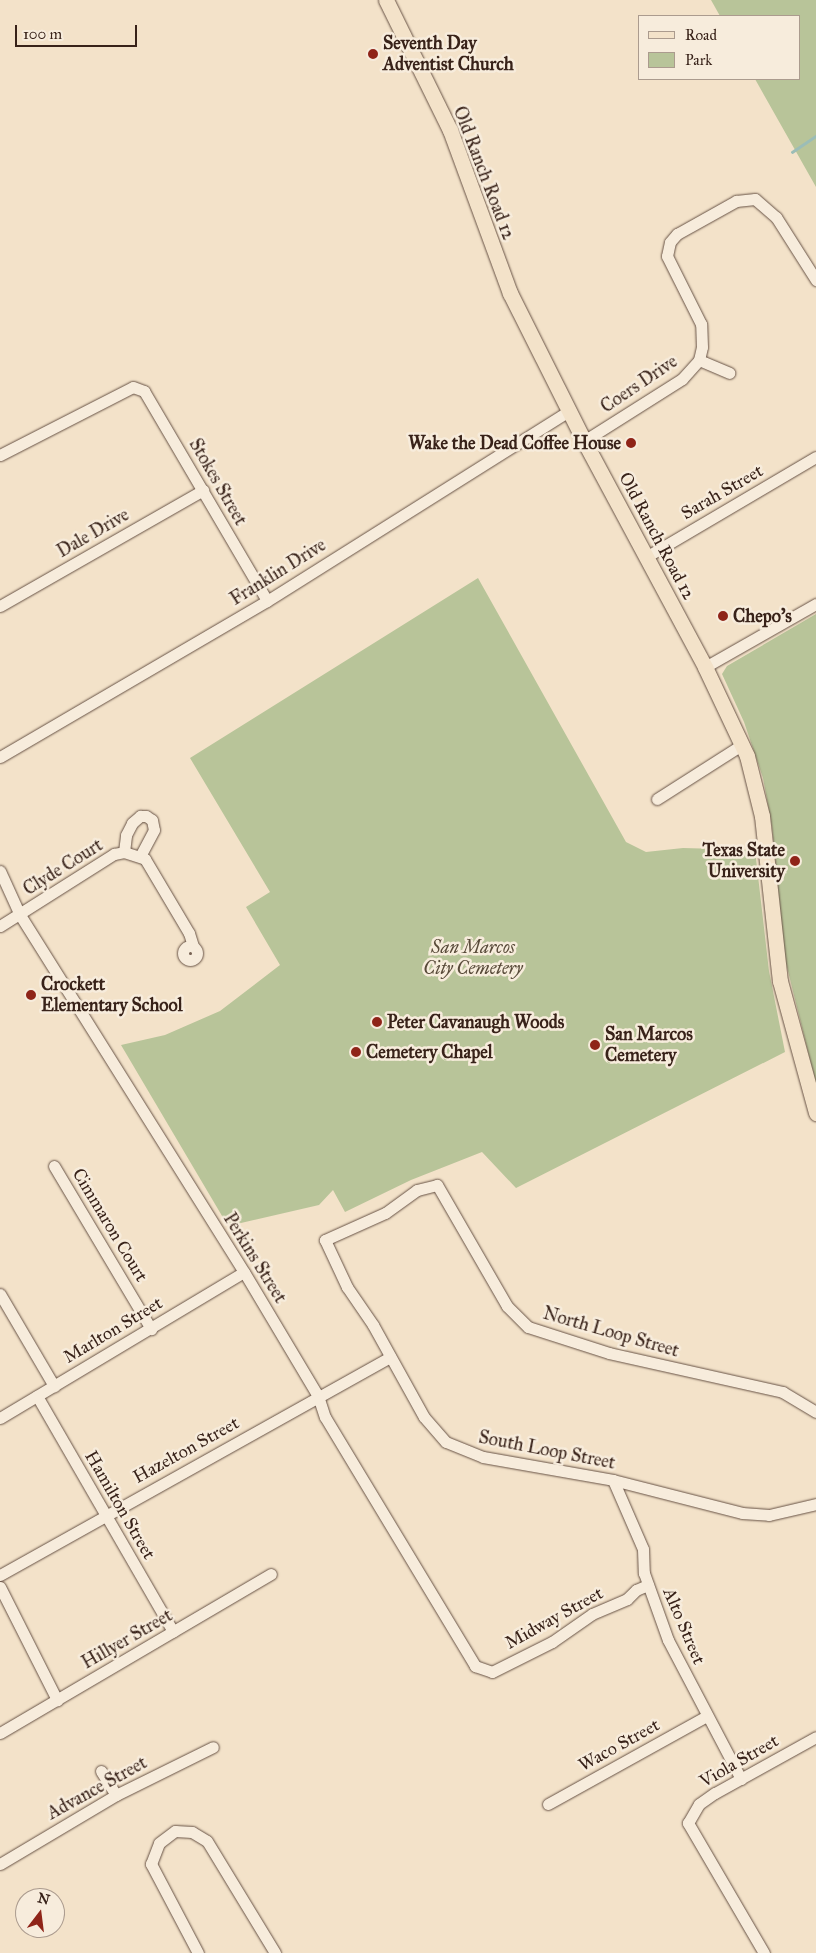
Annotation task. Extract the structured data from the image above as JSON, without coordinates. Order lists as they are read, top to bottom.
{
  "streets": {
    "main road": ["Old Ranch Road 12"],
    "street": [
      "Coers Drive",
      "Stokes Street",
      "Sarah Street",
      "Dale Drive",
      "Franklin Drive",
      "Clyde Court",
      "Cimmaron Court",
      "Perkins Street",
      "Marlton Street",
      "North Loop Street",
      "Hazelton Street",
      "South Loop Street",
      "Hamilton Street",
      "Midway Street",
      "Alto Street",
      "Hillyer Street",
      "Waco Street",
      "Viola Street",
      "Advance Street"
    ]
  },
  "crossings": [
    ["Old Ranch Road 12", "Coers Drive"],
    ["Old Ranch Road 12", "Sarah Street"],
    ["Old Ranch Road 12", "Franklin Drive"],
    ["Stokes Street", "Dale Drive"],
    ["Stokes Street", "Franklin Drive"],
    ["Clyde Court", "Perkins Street"],
    ["Cimmaron Court", "Marlton Street"],
    ["Perkins Street", "Marlton Street"],
    ["Perkins Street", "Hazelton Street"],
    ["Perkins Street", "Midway Street"],
    ["Marlton Street", "Hamilton Street"],
    ["North Loop Street", "South Loop Street"],
    ["Hazelton Street", "South Loop Street"],
    ["Hazelton Street", "Hamilton Street"],
    ["South Loop Street", "Alto Street"],
    ["Hamilton Street", "Hillyer Street"],
    ["Midway Street", "Alto Street"],
    ["Alto Street", "Waco Street"],
    ["Alto Street", "Viola Street"]
  ],
  "parks": ["San Marcos City Cemetery"],
  "places": [
    "Seventh Day Adventist Church",
    "Wake the Dead Coffee House",
    "Chepo's",
    "Texas State University",
    "Crockett Elementary School",
    "Peter Cavanaugh Woods",
    "San Marcos Cemetery",
    "Cemetery Chapel"
  ],
  "legend": ["Road", "Park"],
  "scale_bar": "100 m",
  "north": "top"
}
